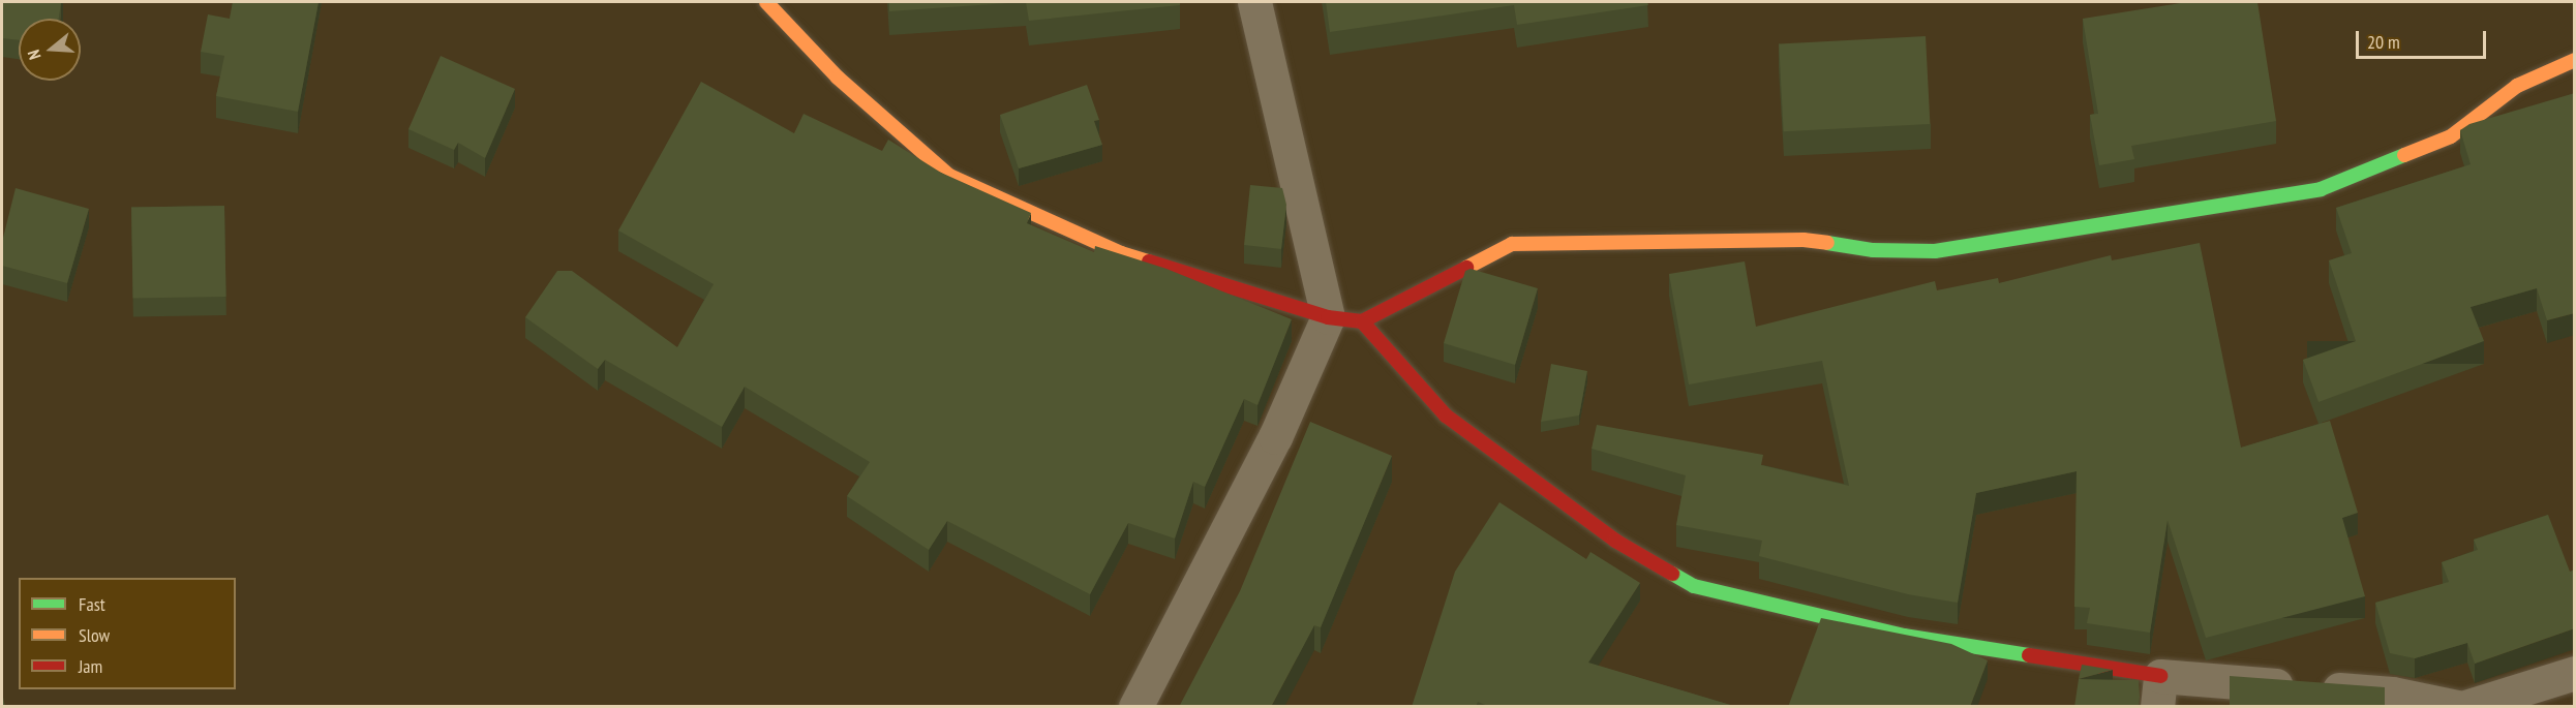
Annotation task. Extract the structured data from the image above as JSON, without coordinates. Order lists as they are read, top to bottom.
{
  "legend": ["Fast", "Slow", "Jam"],
  "scale_bar": "20 m",
  "north": "left"
}
